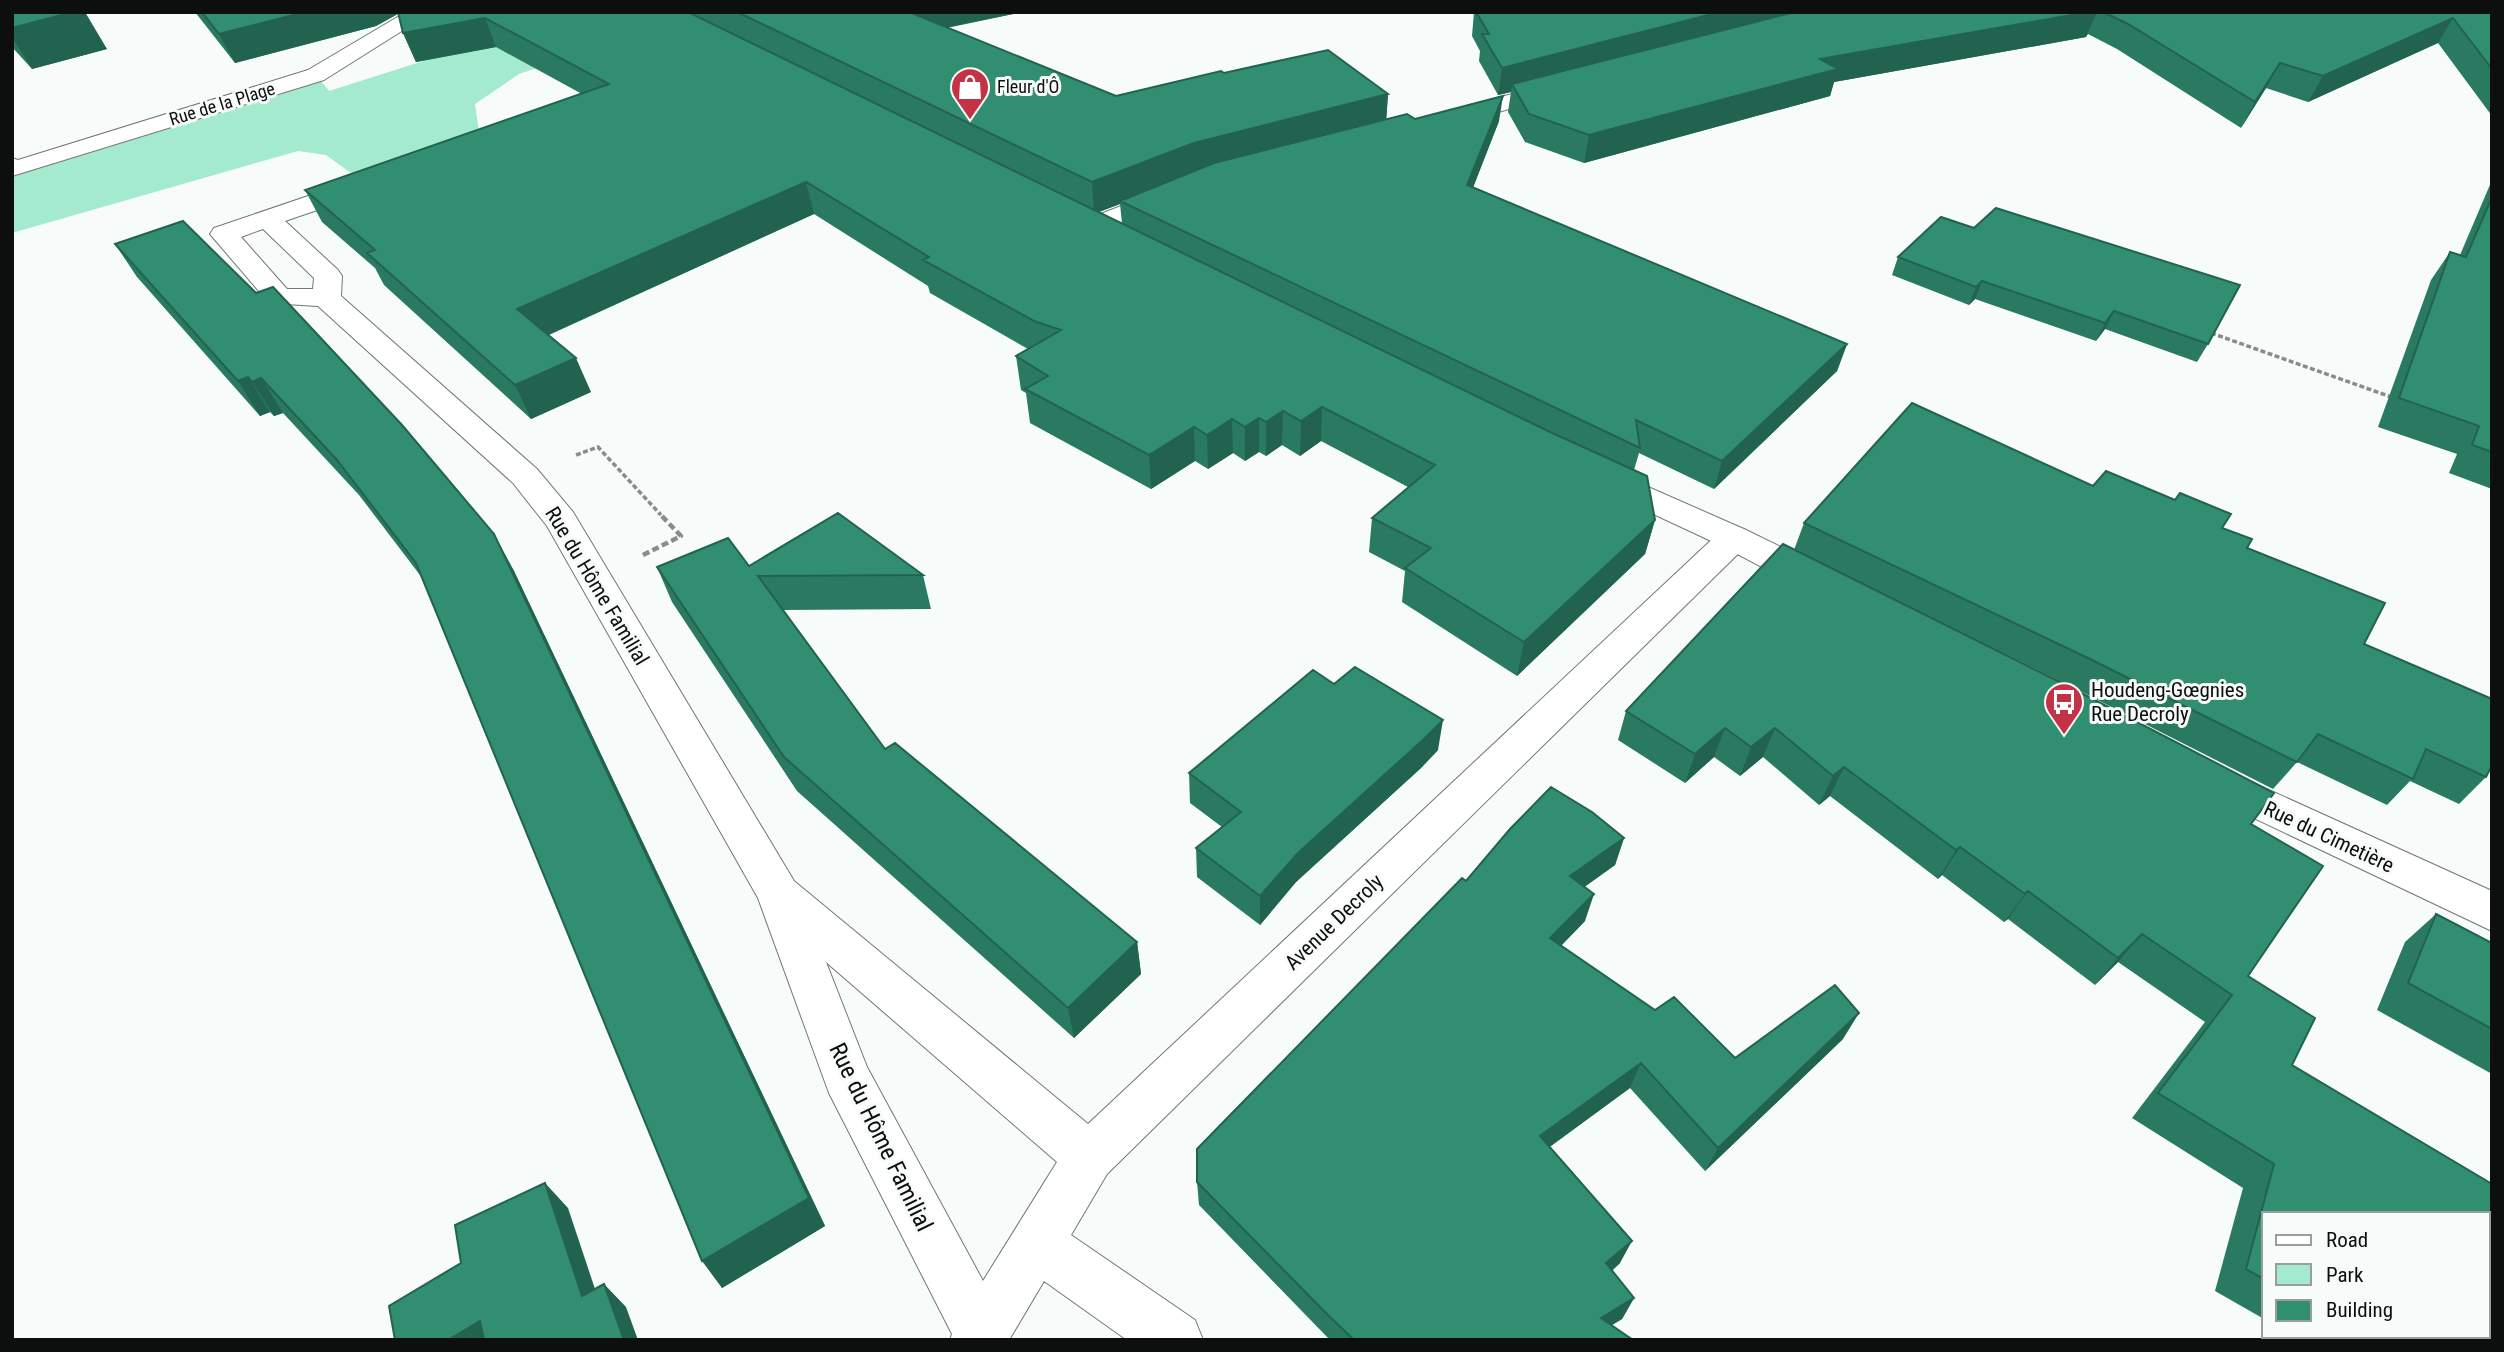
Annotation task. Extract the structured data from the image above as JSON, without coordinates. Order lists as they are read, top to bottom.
{
  "streets": {
    "street": [
      "Rue de la Plage",
      "Rue du Hôme Familial",
      "Rue du Cimetière",
      "Avenue Decroly"
    ]
  },
  "crossings": [
    ["Rue du Hôme Familial", "Avenue Decroly"]
  ],
  "places": {
    "shop": ["Fleur d'Ô"],
    "bus stop": ["Houdeng-Gœgnies Rue Decroly"]
  },
  "legend": ["Road", "Park", "Building"]
}
